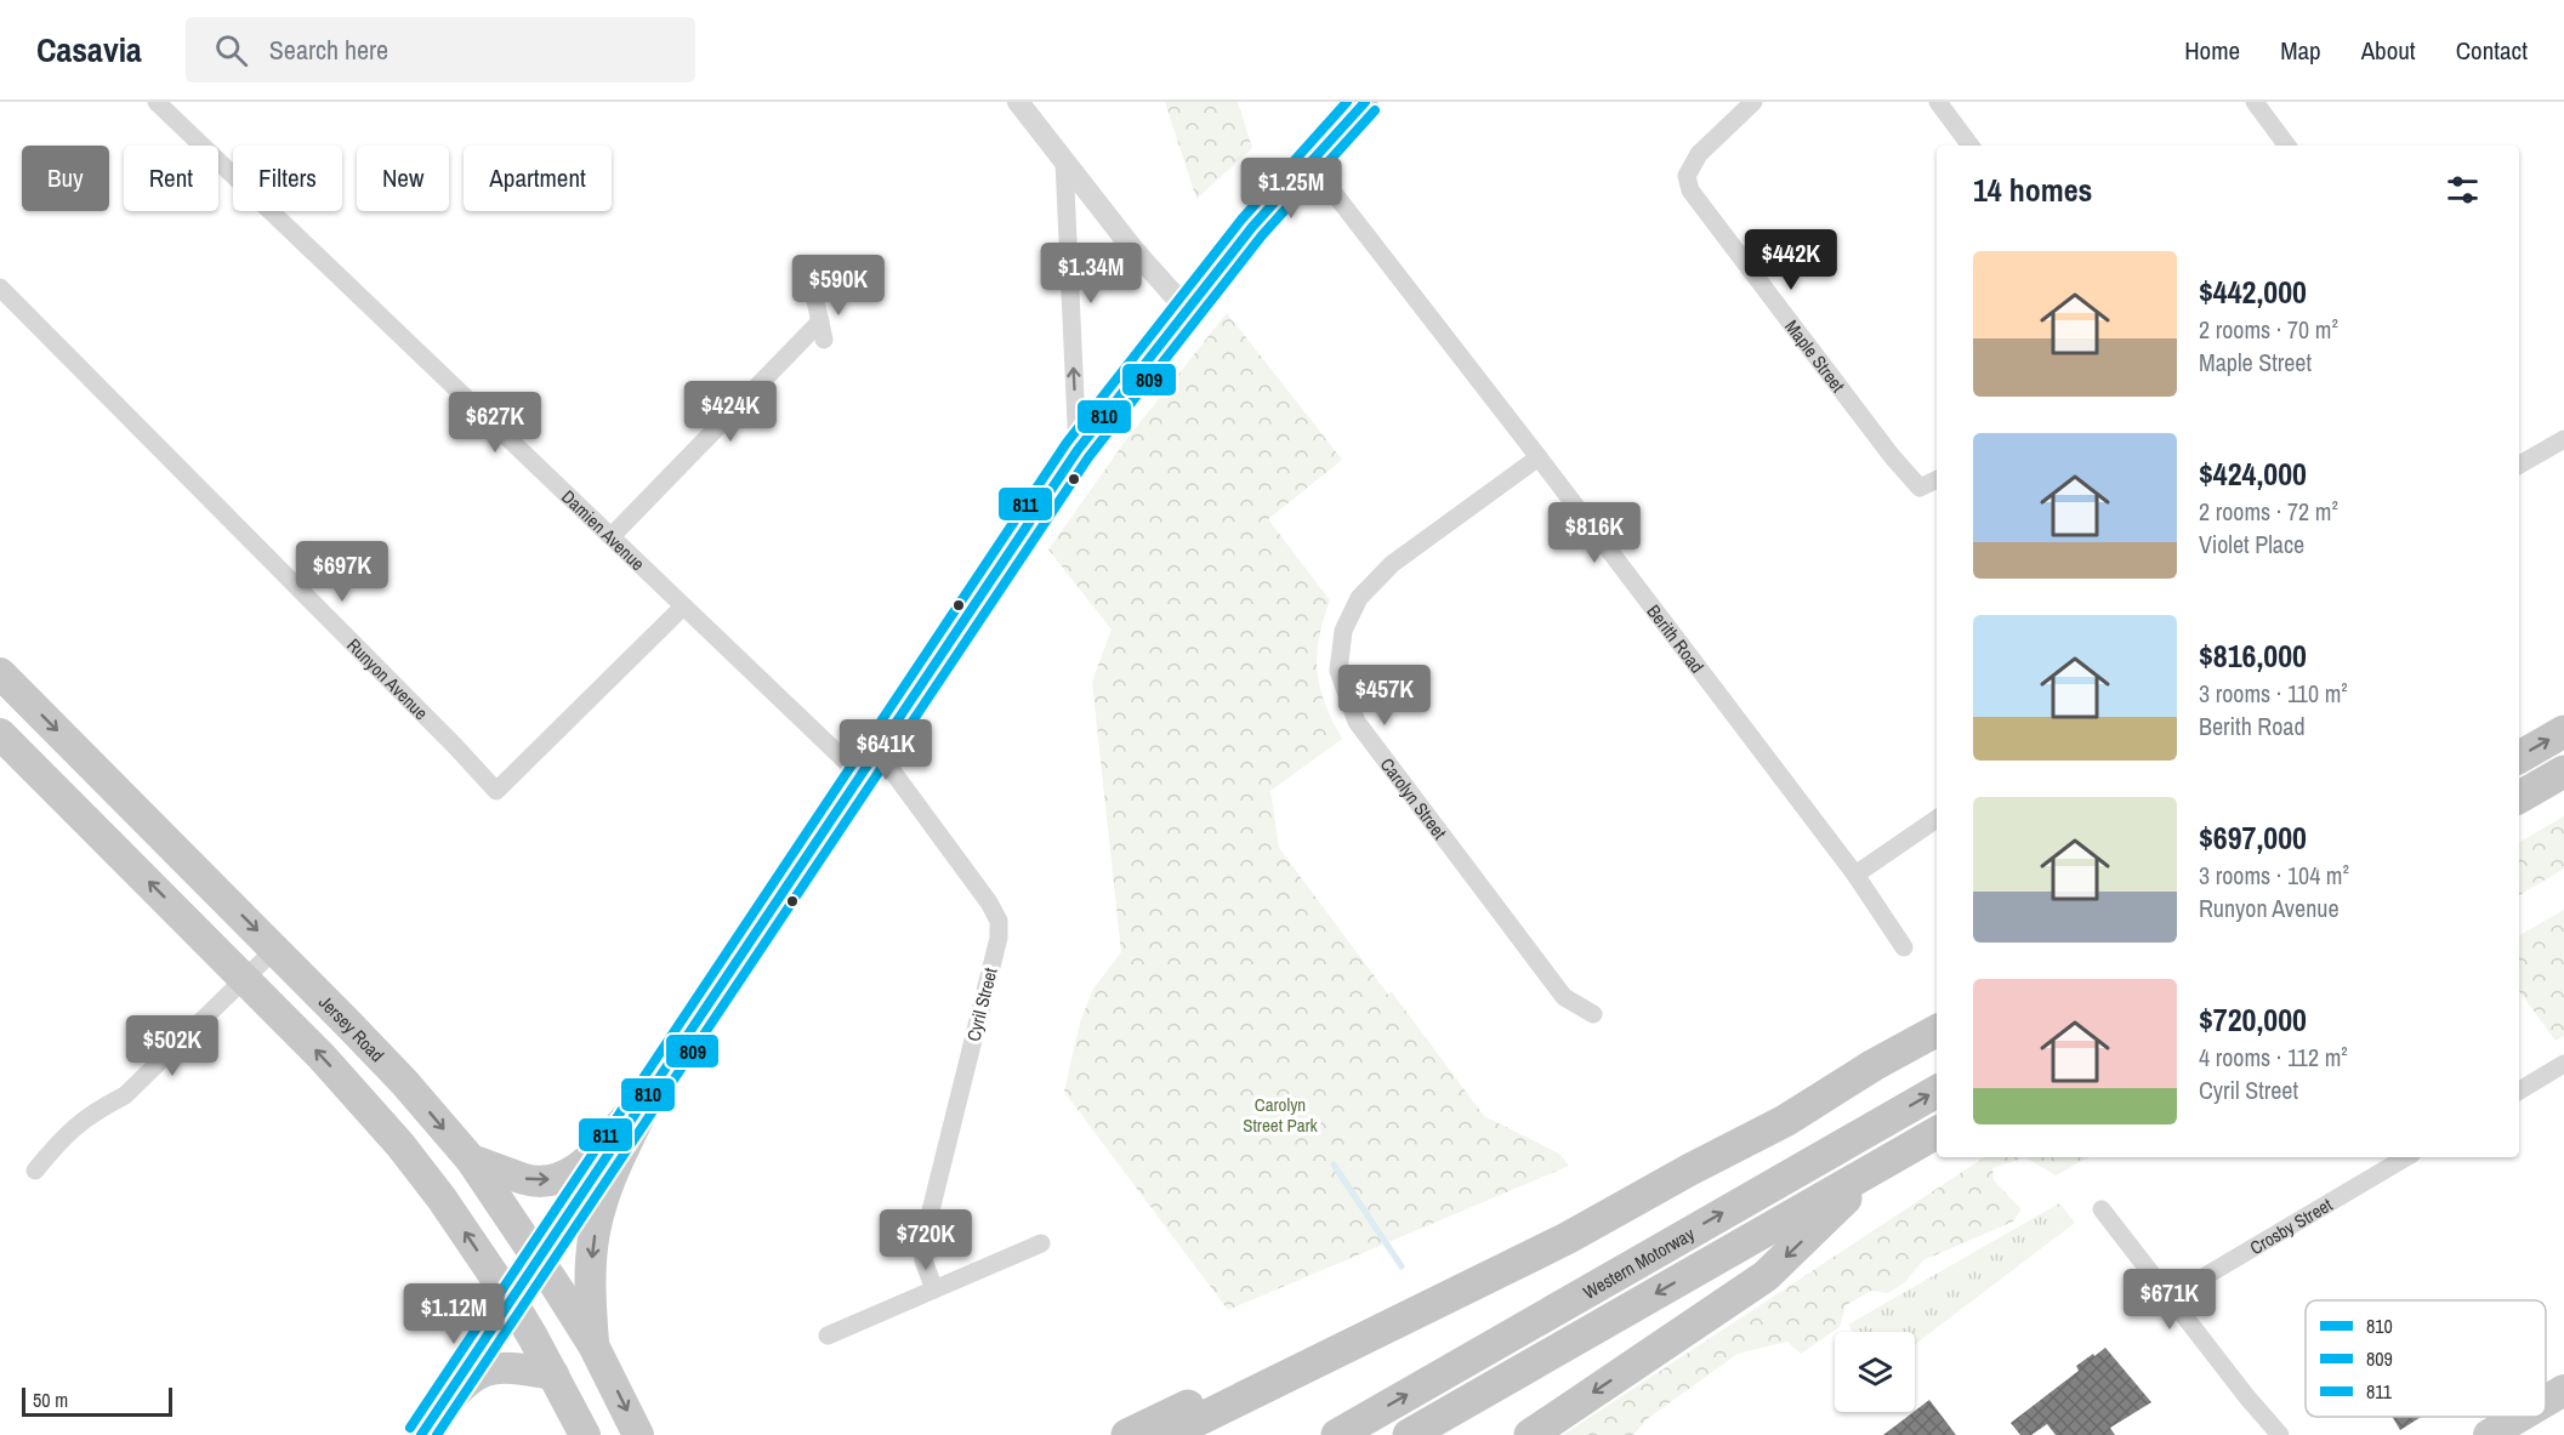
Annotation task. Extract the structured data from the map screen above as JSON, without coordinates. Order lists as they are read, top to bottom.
{
  "streets": {
    "highway": ["Jersey Road", "Western Motorway"],
    "street": [
      "Maple Street",
      "Damien Avenue",
      "Berith Road",
      "Runyon Avenue",
      "Carolyn Street",
      "Cyril Street",
      "Crosby Street"
    ]
  },
  "crossings": [
    ["Damien Avenue", "Runyon Avenue"],
    ["Berith Road", "Carolyn Street"]
  ],
  "parks": ["Carolyn Street Park"],
  "lines": ["transit line 810", "transit line 811", "transit line 809"],
  "legend": ["810", "809", "811"],
  "scale_bar": "50 m",
  "page": {
    "header": "Casavia",
    "search": "Search here",
    "nav": [
      "Home",
      "Map",
      "About",
      "Contact"
    ],
    "chip": [
      "Buy",
      "Rent",
      "Filters",
      "New",
      "Apartment"
    ],
    "heading": "14 homes",
    "price": [
      "$1.25M",
      "$442K",
      "$1.34M",
      "$590K",
      "$424K",
      "$627K",
      "$816K",
      "$697K",
      "$457K",
      "$641K",
      "$502K",
      "$720K",
      "$671K",
      "$1.12M"
    ],
    "list": [
      {
        "name": "$442,000",
        "note": "2 rooms · 70 m² · Maple Street"
      },
      {
        "name": "$424,000",
        "note": "2 rooms · 72 m² · Violet Place"
      },
      {
        "name": "$816,000",
        "note": "3 rooms · 110 m² · Berith Road"
      },
      {
        "name": "$697,000",
        "note": "3 rooms · 104 m² · Runyon Avenue"
      },
      {
        "name": "$720,000",
        "note": "4 rooms · 112 m² · Cyril Street"
      }
    ],
    "scale": "50 m"
  }
}
